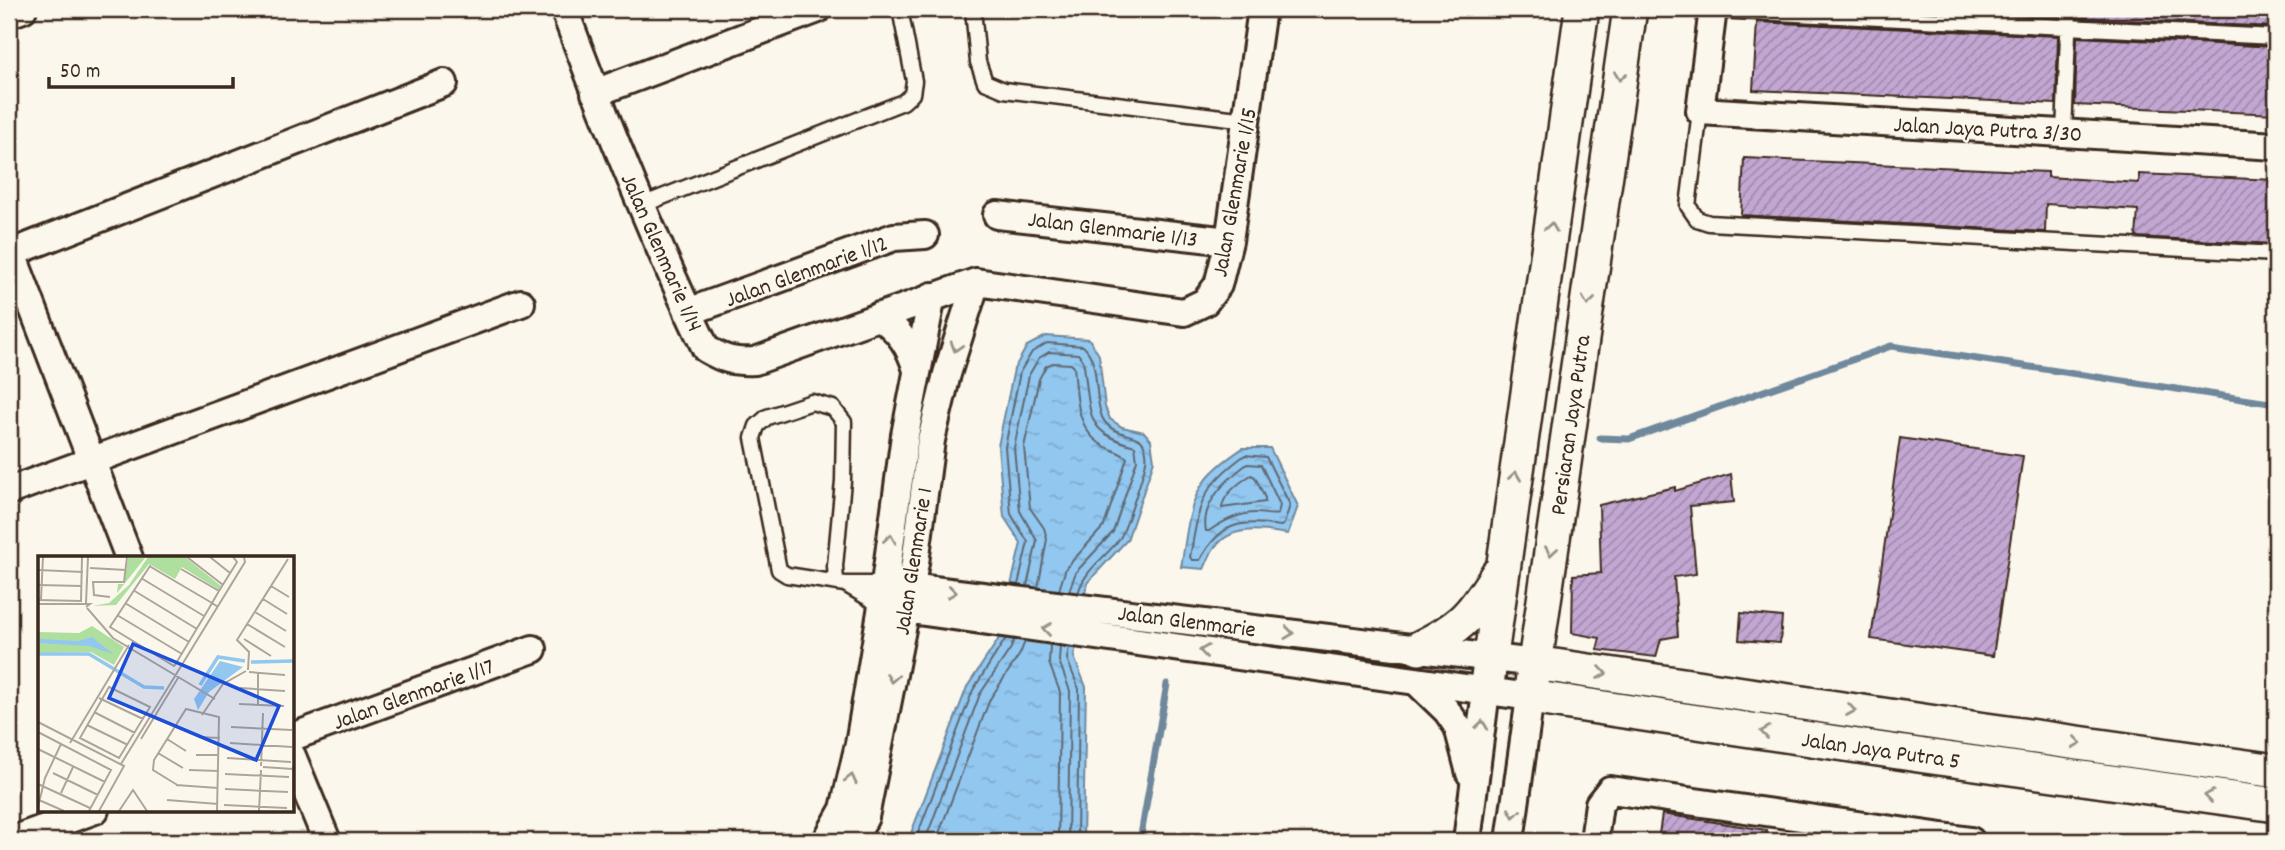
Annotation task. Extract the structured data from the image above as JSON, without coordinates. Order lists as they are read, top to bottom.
{
  "streets": {
    "street": [
      "Jalan Jaya Putra 3/30",
      "Jalan Glenmarie 1/15",
      "Jalan Glenmarie 1/13",
      "Jalan Glenmarie 1/14",
      "Jalan Glenmarie 1/12",
      "Persiaran Jaya Putra",
      "Jalan Glenmarie 1",
      "Jalan Glenmarie",
      "Jalan Glenmarie 1/17",
      "Jalan Jaya Putra 5"
    ]
  },
  "crossings": [
    ["Jalan Glenmarie 1/15", "Jalan Glenmarie 1/13"],
    ["Jalan Glenmarie 1/15", "Jalan Glenmarie 1/14"],
    ["Jalan Glenmarie 1/15", "Jalan Glenmarie 1"],
    ["Jalan Glenmarie 1/14", "Jalan Glenmarie 1/12"],
    ["Jalan Glenmarie 1/14", "Jalan Glenmarie 1"],
    ["Persiaran Jaya Putra", "Jalan Glenmarie"],
    ["Persiaran Jaya Putra", "Jalan Jaya Putra 5"],
    ["Jalan Glenmarie 1", "Jalan Glenmarie"],
    ["Jalan Glenmarie", "Jalan Jaya Putra 5"]
  ],
  "scale_bar": "50 m"
}
